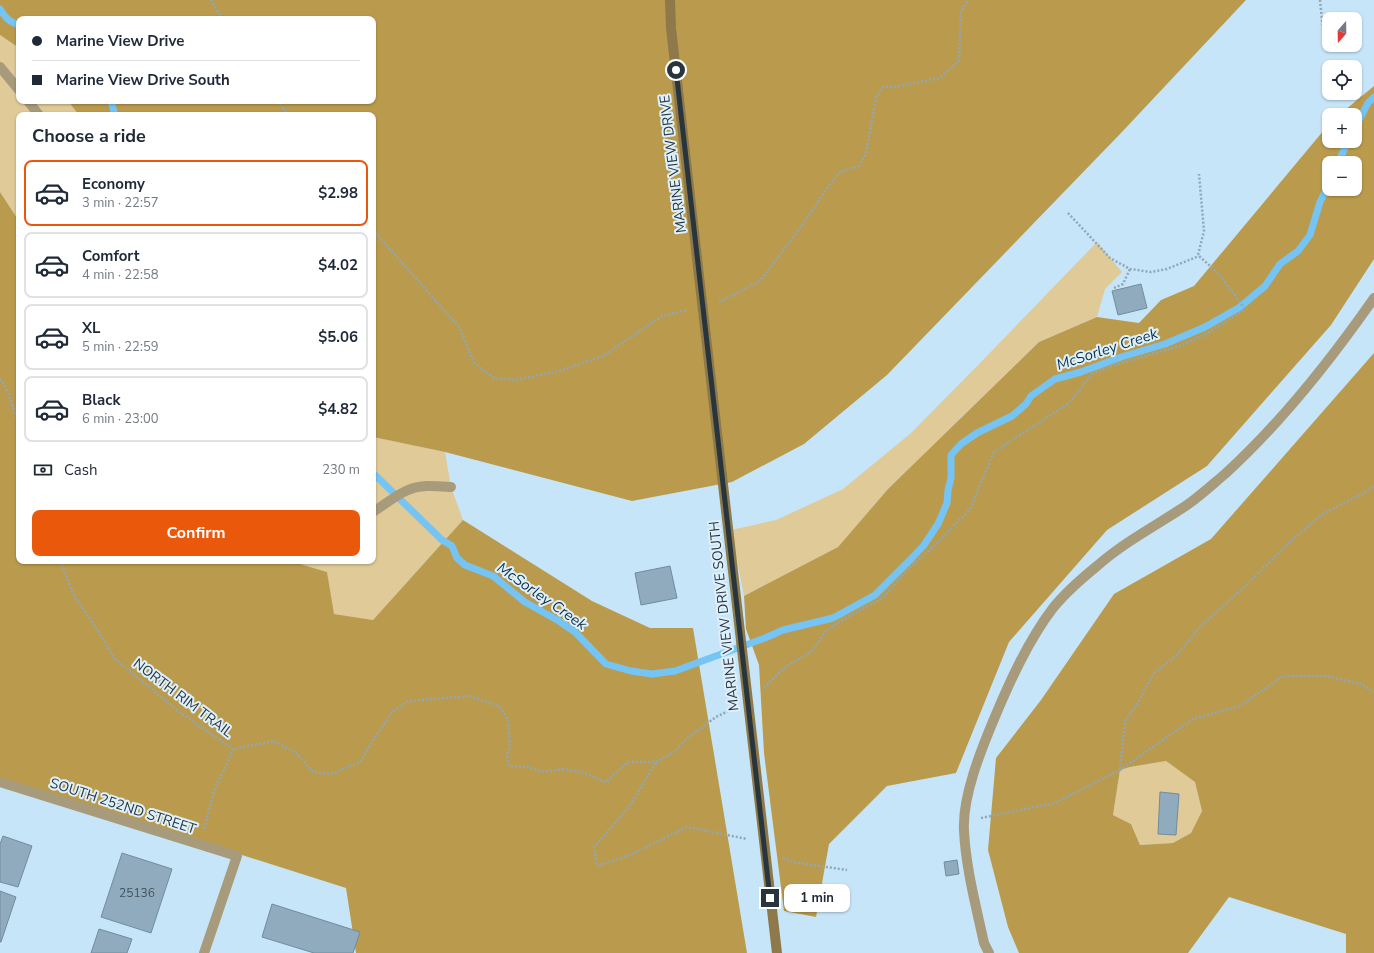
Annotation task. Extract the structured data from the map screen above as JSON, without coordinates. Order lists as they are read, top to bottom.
{
  "streets": {
    "main road": ["MARINE VIEW DRIVE", "MARINE VIEW DRIVE SOUTH"],
    "street": ["SOUTH 252ND STREET"],
    "path": ["NORTH RIM TRAIL"]
  },
  "crossings": [
    ["MARINE VIEW DRIVE", "MARINE VIEW DRIVE SOUTH"]
  ],
  "water": ["McSorley Creek"],
  "house_numbers": ["25136"],
  "north": "bottom",
  "page": {
    "map_buttons": ["+", "−"],
    "banner": ["Marine View Drive", "Marine View Drive South"],
    "heading": "Choose a ride",
    "list": [
      {
        "name": "Economy",
        "note": "3 min · 22:57",
        "value": "$2.98"
      },
      {
        "name": "Comfort",
        "note": "4 min · 22:58",
        "value": "$4.02"
      },
      {
        "name": "XL",
        "note": "5 min · 22:59",
        "value": "$5.06"
      },
      {
        "name": "Black",
        "note": "6 min · 23:00",
        "value": "$4.82"
      }
    ],
    "pay": ["Cash", "230 m"],
    "buttons": "Confirm",
    "bubble": "1 min"
  }
}
